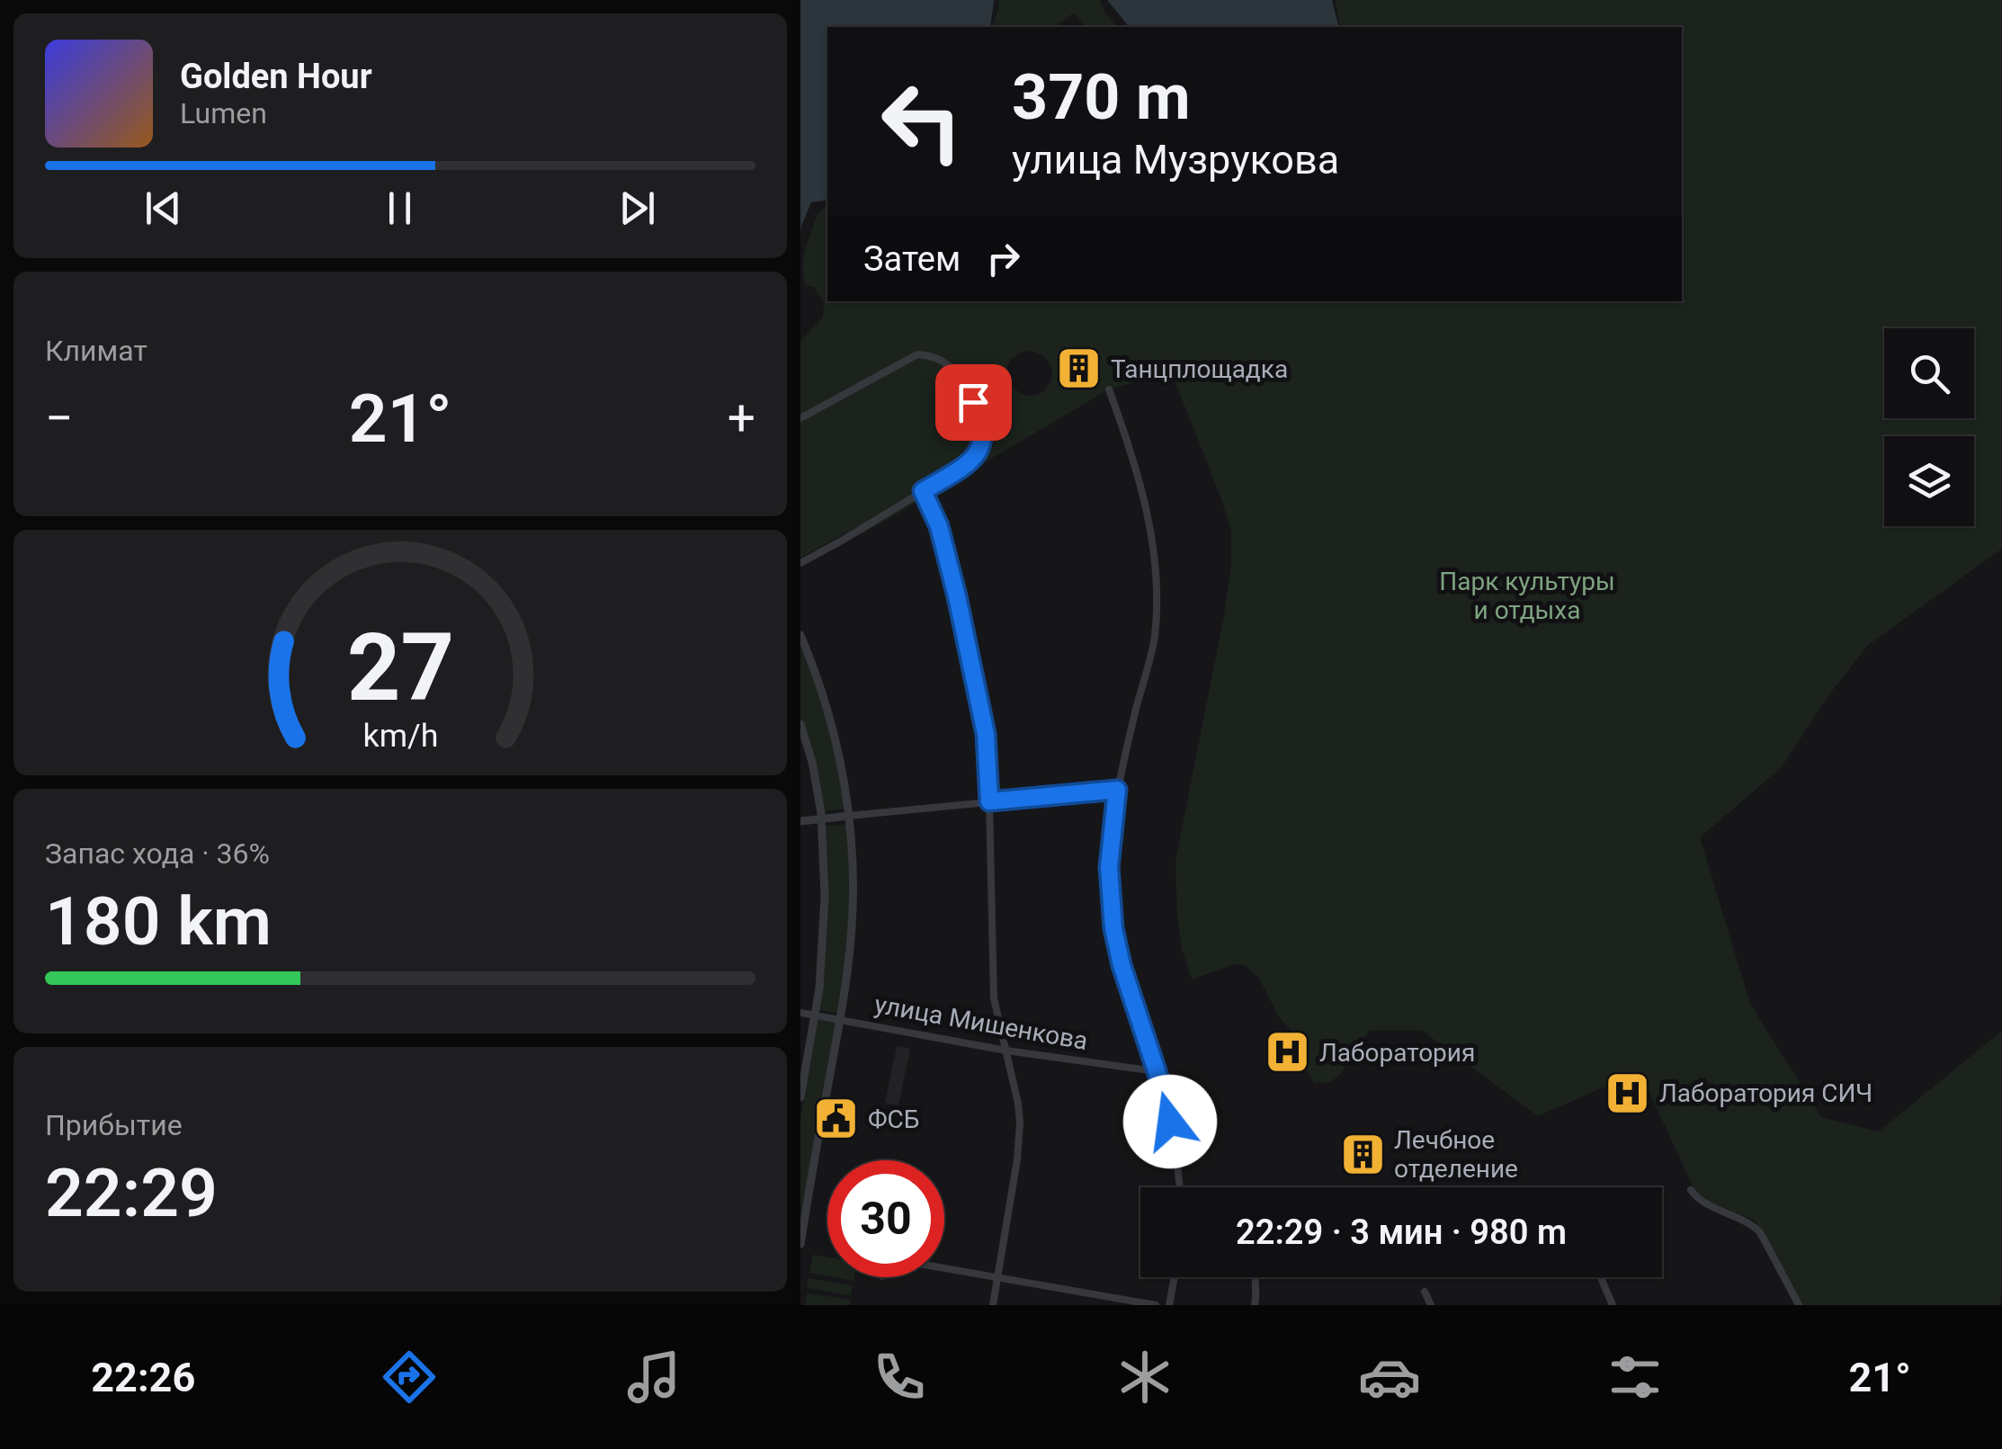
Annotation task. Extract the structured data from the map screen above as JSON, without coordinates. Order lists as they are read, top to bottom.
{
  "streets": {
    "street": ["улица Мишенкова"]
  },
  "parks": ["Парк культуры и отдыха"],
  "places": {
    "building": ["Танцплощадка", "Лечбное отделение"],
    "hospital": ["Лаборатория", "Лаборатория СИЧ"],
    "public building": ["ФСБ"]
  },
  "page": {
    "turn": ["370 m", "улица Музрукова"],
    "song": ["Golden Hour", "Lumen"],
    "then": "Затем",
    "tile": [
      "Климат",
      ["Запас хода · 36%", "180 km"],
      ["Прибытие", "22:29"]
    ],
    "heat": ["−", "21°", "+"],
    "limit": "30",
    "trip": "22:29 · 3 мин · 980 m",
    "tabs": ["22:26", "21°"],
    "gauge": ["27", "km/h"]
  }
}
